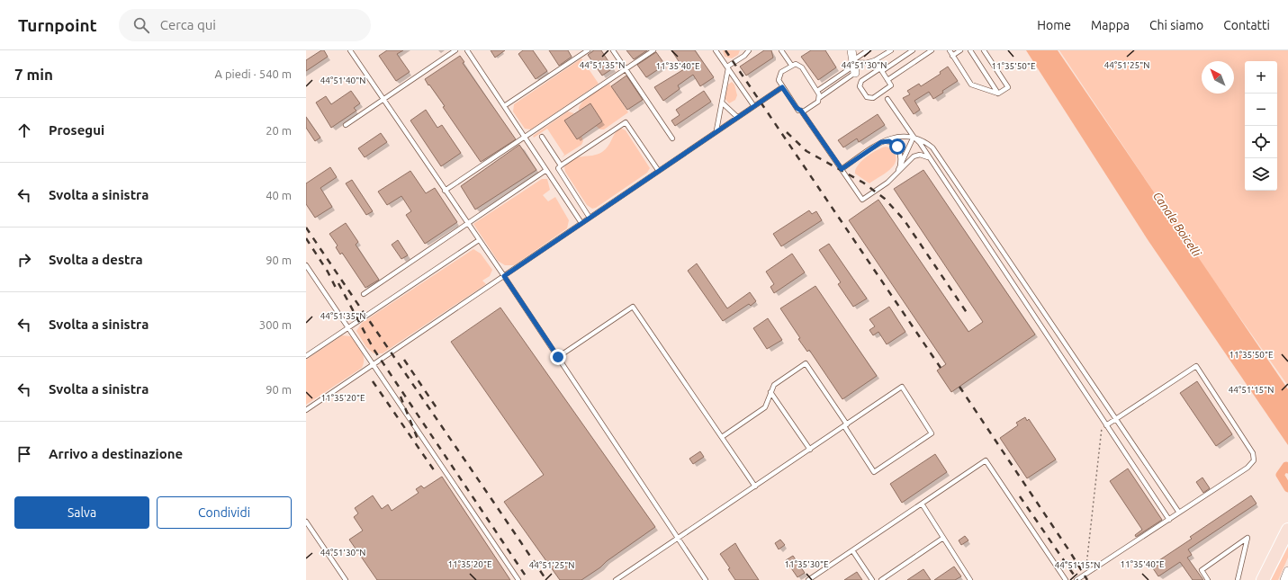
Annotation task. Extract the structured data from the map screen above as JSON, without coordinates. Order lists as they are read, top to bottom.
{
  "water": ["Canale Boicelli"],
  "north": "top left",
  "page": {
    "header": "Turnpoint",
    "search": "Cerca qui",
    "nav": [
      "Home",
      "Mappa",
      "Chi siamo",
      "Contatti"
    ],
    "heading": ["7 min", "A piedi · 540 m"],
    "map_buttons": ["+", "−"],
    "list": [
      ["Prosegui", "20 m"],
      ["Svolta a sinistra", "40 m"],
      ["Svolta a destra", "90 m"],
      ["Svolta a sinistra", "300 m"],
      ["Svolta a sinistra", "90 m"],
      "Arrivo a destinazione"
    ],
    "buttons": ["Salva", "Condividi"]
  },
  "coordinates": [
    "44°51'35\"N",
    "44°51'30\"N",
    "44°51'25\"N",
    "11°35'40\"E",
    "11°35'50\"E",
    "44°51'40\"N",
    "44°51'15\"N",
    "11°35'20\"E",
    "11°35'30\"E"
  ]
}
